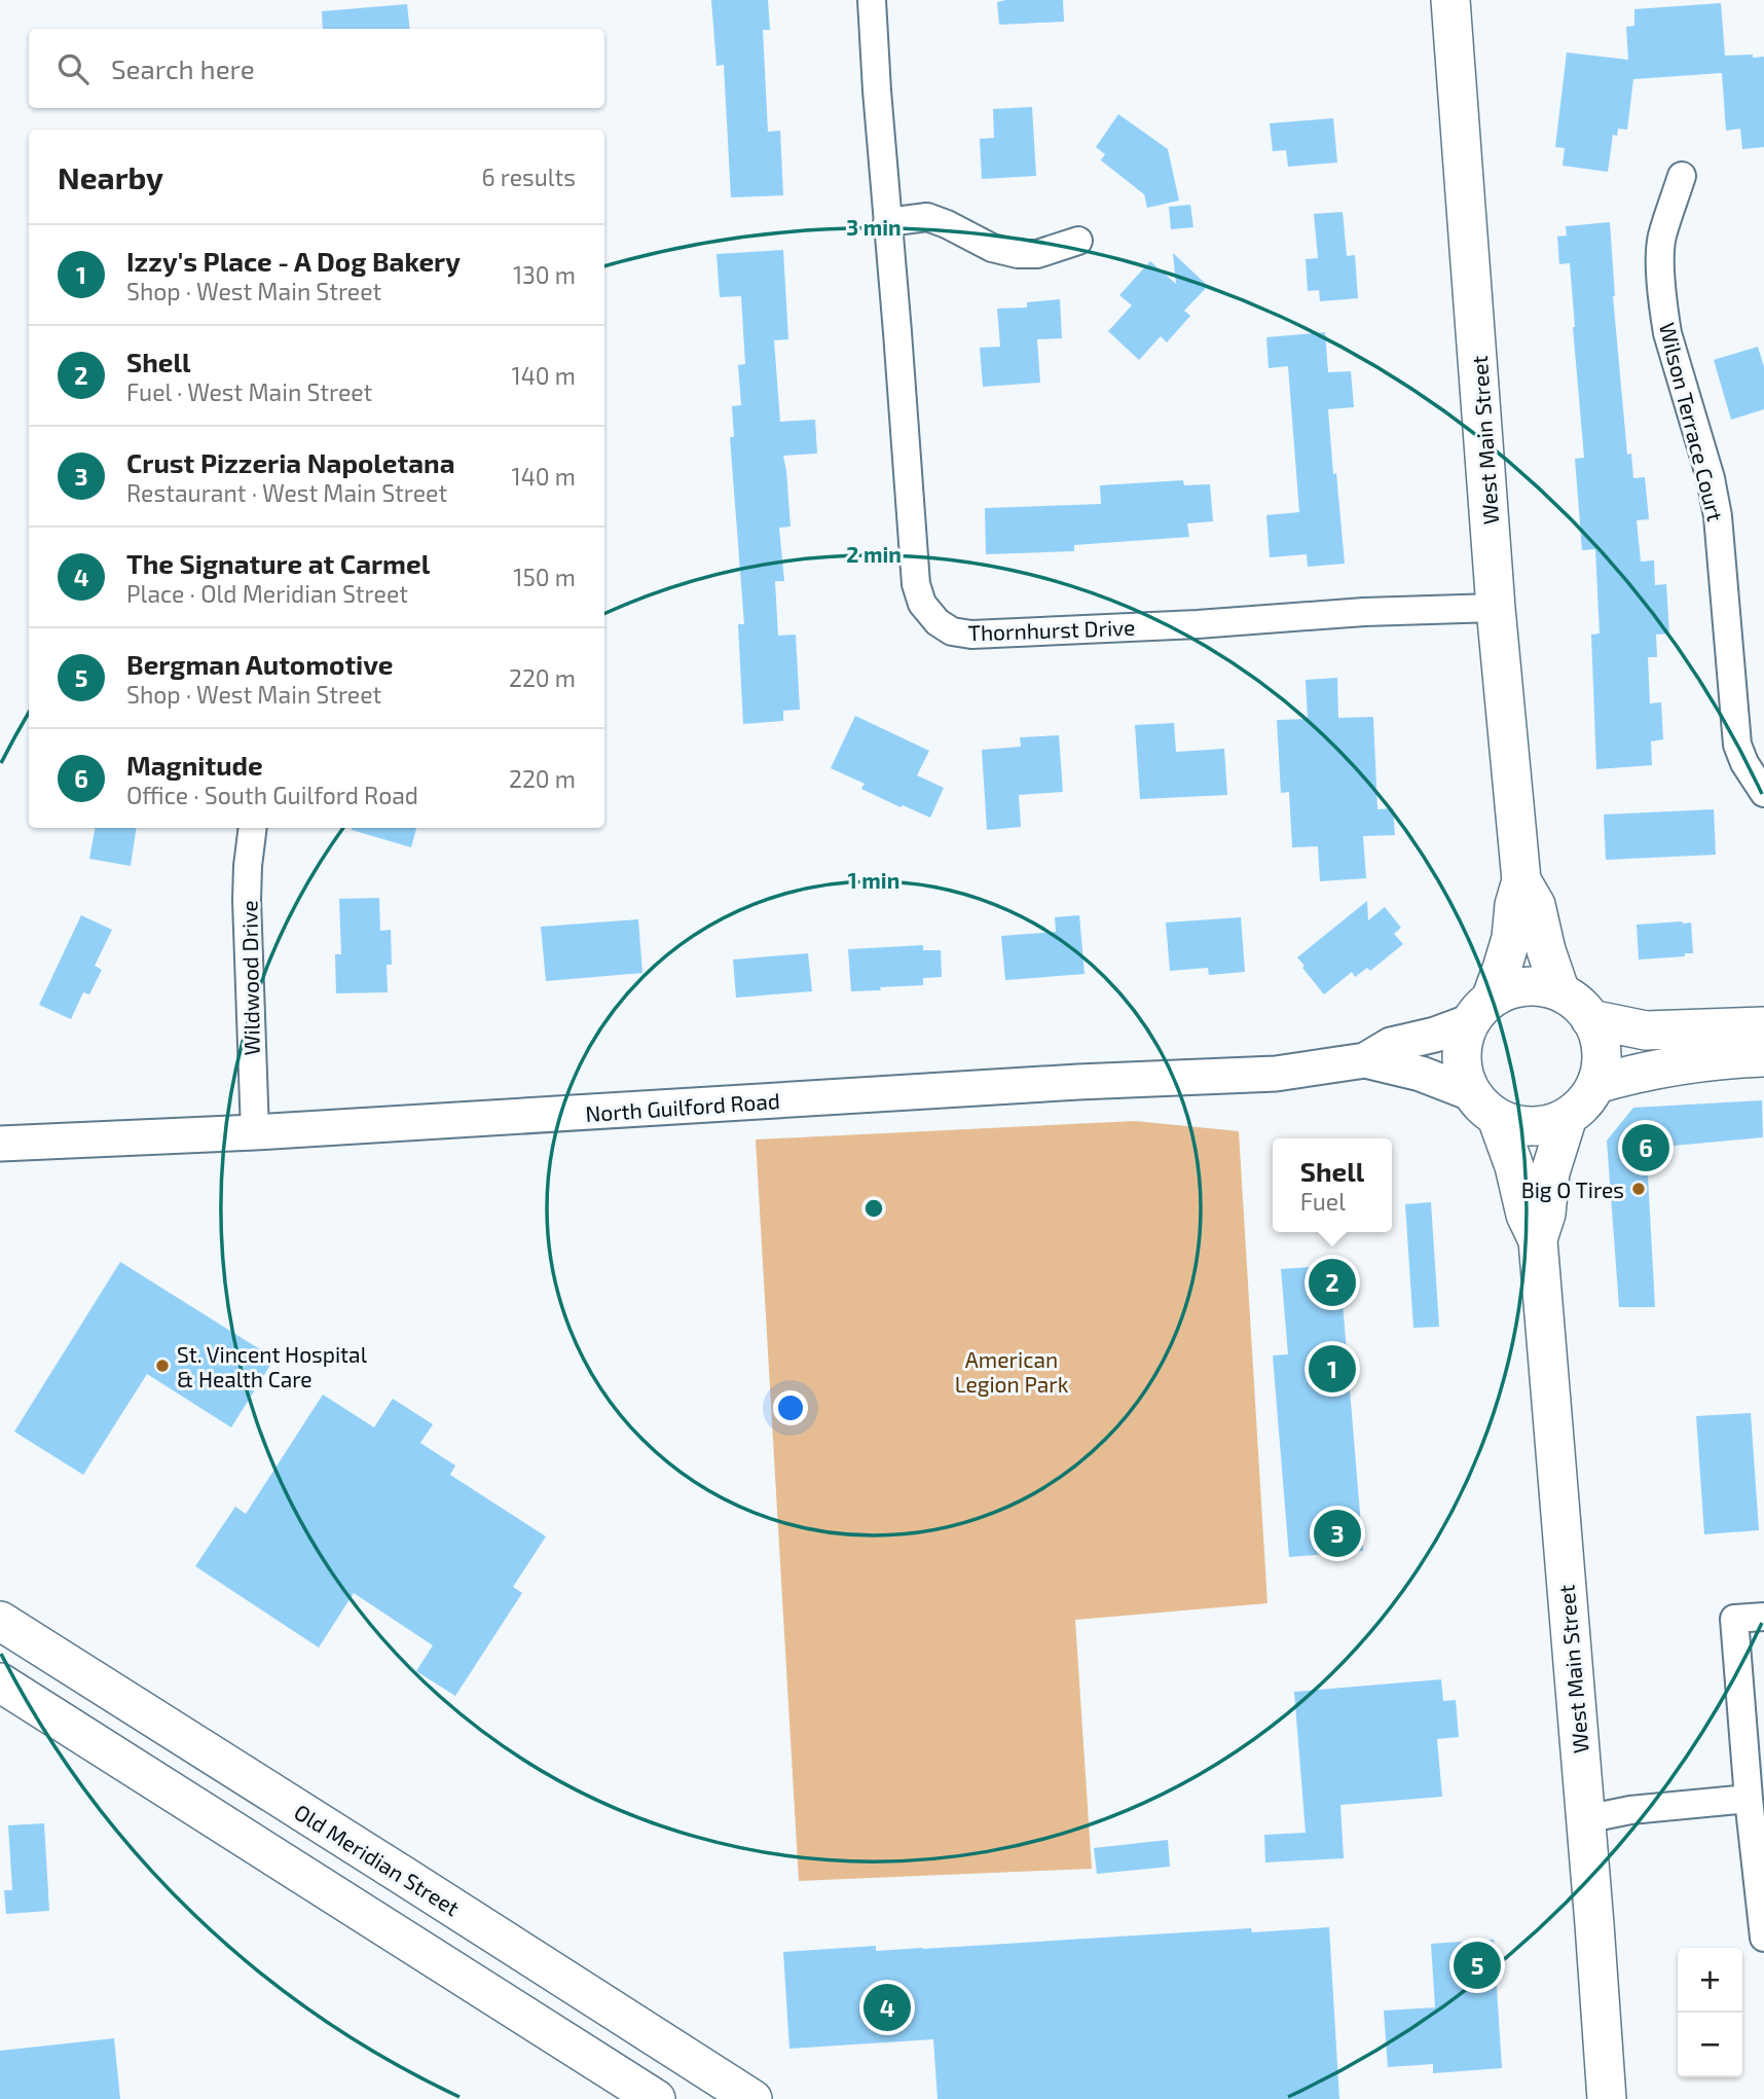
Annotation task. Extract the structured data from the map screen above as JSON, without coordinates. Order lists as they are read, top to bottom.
{
  "streets": {
    "main road": ["West Main Street", "Old Meridian Street"],
    "street": [
      "Wilson Terrace Court",
      "Thornhurst Drive",
      "Wildwood Drive",
      "North Guilford Road"
    ]
  },
  "crossings": [
    ["West Main Street", "Thornhurst Drive"],
    ["West Main Street", "North Guilford Road"],
    ["Wildwood Drive", "North Guilford Road"]
  ],
  "parks": ["American Legion Park"],
  "places": ["Big O Tires", "St. Vincent Hospital & Health Care"],
  "page": {
    "search": "Search here",
    "heading": ["Nearby", "6 results"],
    "list": [
      {
        "mark": "1",
        "name": "Izzy's Place - A Dog Bakery",
        "note": "Shop · West Main Street",
        "value": "130 m"
      },
      {
        "mark": "2",
        "name": "Shell",
        "note": "Fuel · West Main Street",
        "value": "140 m"
      },
      {
        "mark": "3",
        "name": "Crust Pizzeria Napoletana",
        "note": "Restaurant · West Main Street",
        "value": "140 m"
      },
      {
        "mark": "4",
        "name": "The Signature at Carmel",
        "note": "Place · Old Meridian Street",
        "value": "150 m"
      },
      {
        "mark": "5",
        "name": "Bergman Automotive",
        "note": "Shop · West Main Street",
        "value": "220 m"
      },
      {
        "mark": "6",
        "name": "Magnitude",
        "note": "Office · South Guilford Road",
        "value": "220 m"
      }
    ],
    "pins": [
      "6",
      "2",
      "1",
      "3",
      "5",
      "4"
    ],
    "popup": ["Shell", "Fuel"],
    "map_buttons": ["+", "−"]
  },
  "rings": ["3 min", "2 min", "1 min"]
}
